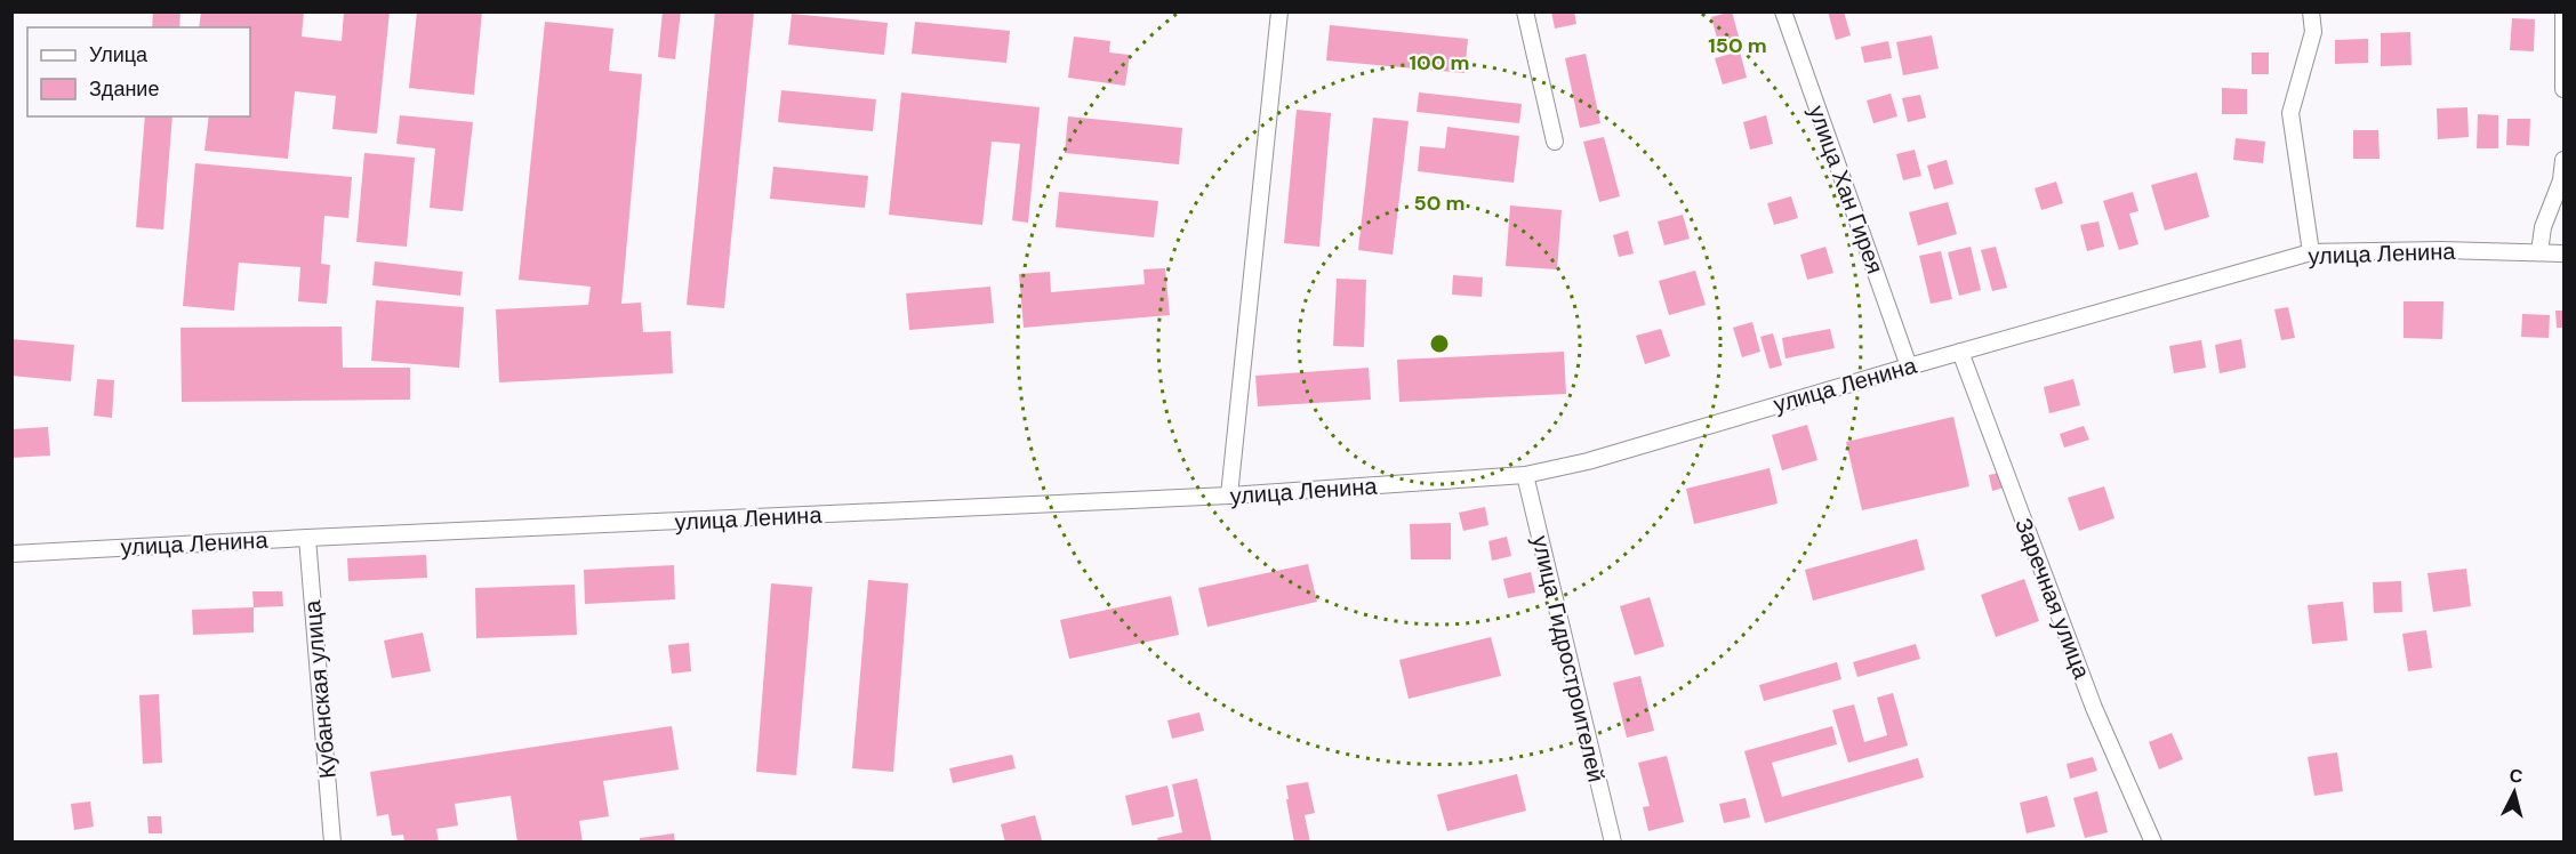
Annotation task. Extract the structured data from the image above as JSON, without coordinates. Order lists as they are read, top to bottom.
{
  "streets": {
    "street": [
      "улица Хан Гирея",
      "улица Ленина",
      "Заречная улица",
      "улица Гидростроителей",
      "Кубанская улица"
    ]
  },
  "crossings": [
    ["улица Хан Гирея", "улица Ленина"],
    ["улица Ленина", "Заречная улица"],
    ["улица Ленина", "улица Гидростроителей"],
    ["улица Ленина", "Кубанская улица"]
  ],
  "legend": ["Улица", "Здание"],
  "north": "top",
  "rings": ["150 m", "100 m", "50 m"]
}
